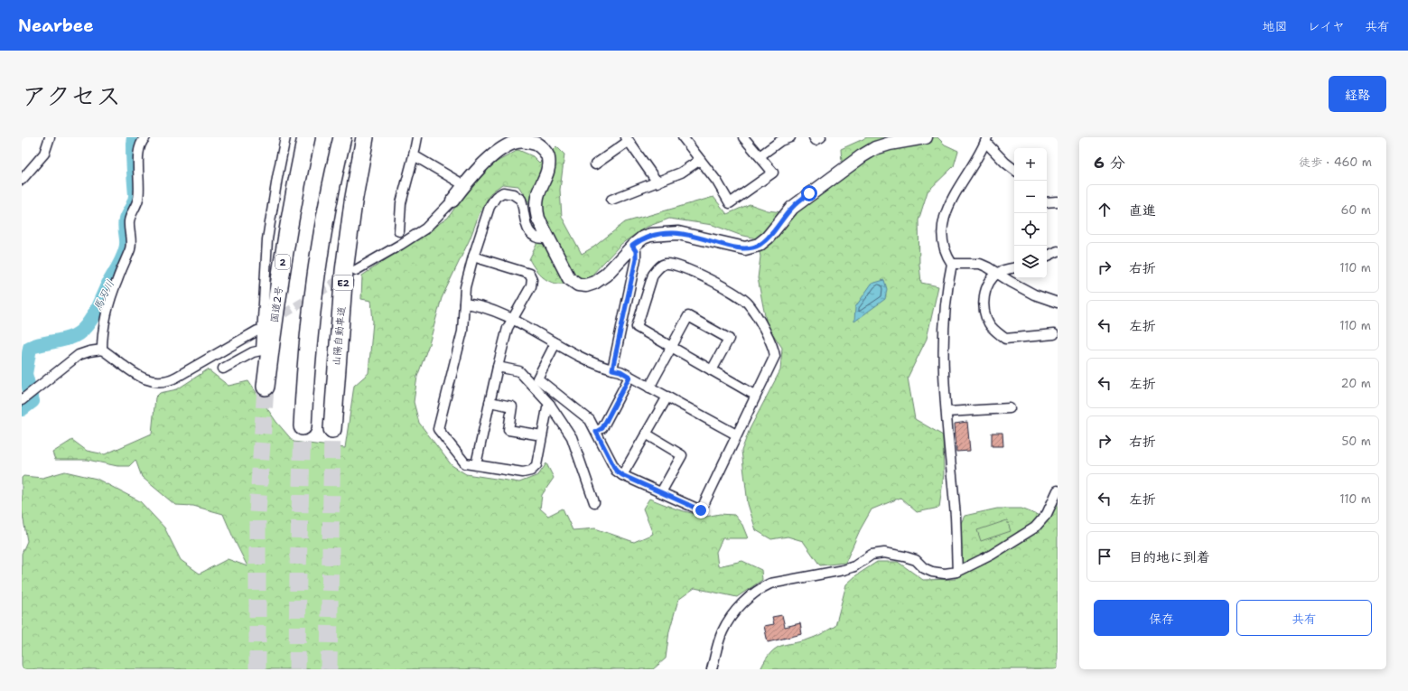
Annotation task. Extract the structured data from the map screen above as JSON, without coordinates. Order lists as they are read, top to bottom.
{
  "streets": {
    "highway": [
      "2",
      "E2",
      "国道2号",
      "山陽自動車道"
    ]
  },
  "water": ["馬刃川"],
  "page": {
    "header": "Nearbee",
    "nav": ["地図", "レイヤ", "共有"],
    "title": "アクセス",
    "buttons": [
      "経路",
      ["保存", "共有"]
    ],
    "heading": ["6 分", "徒歩 · 460 m"],
    "map_buttons": ["+", "−"],
    "list": [
      ["直進", "60 m"],
      ["右折", "110 m"],
      ["左折", "110 m"],
      ["左折", "20 m"],
      ["右折", "50 m"],
      ["左折", "110 m"],
      "目的地に到着"
    ]
  }
}
